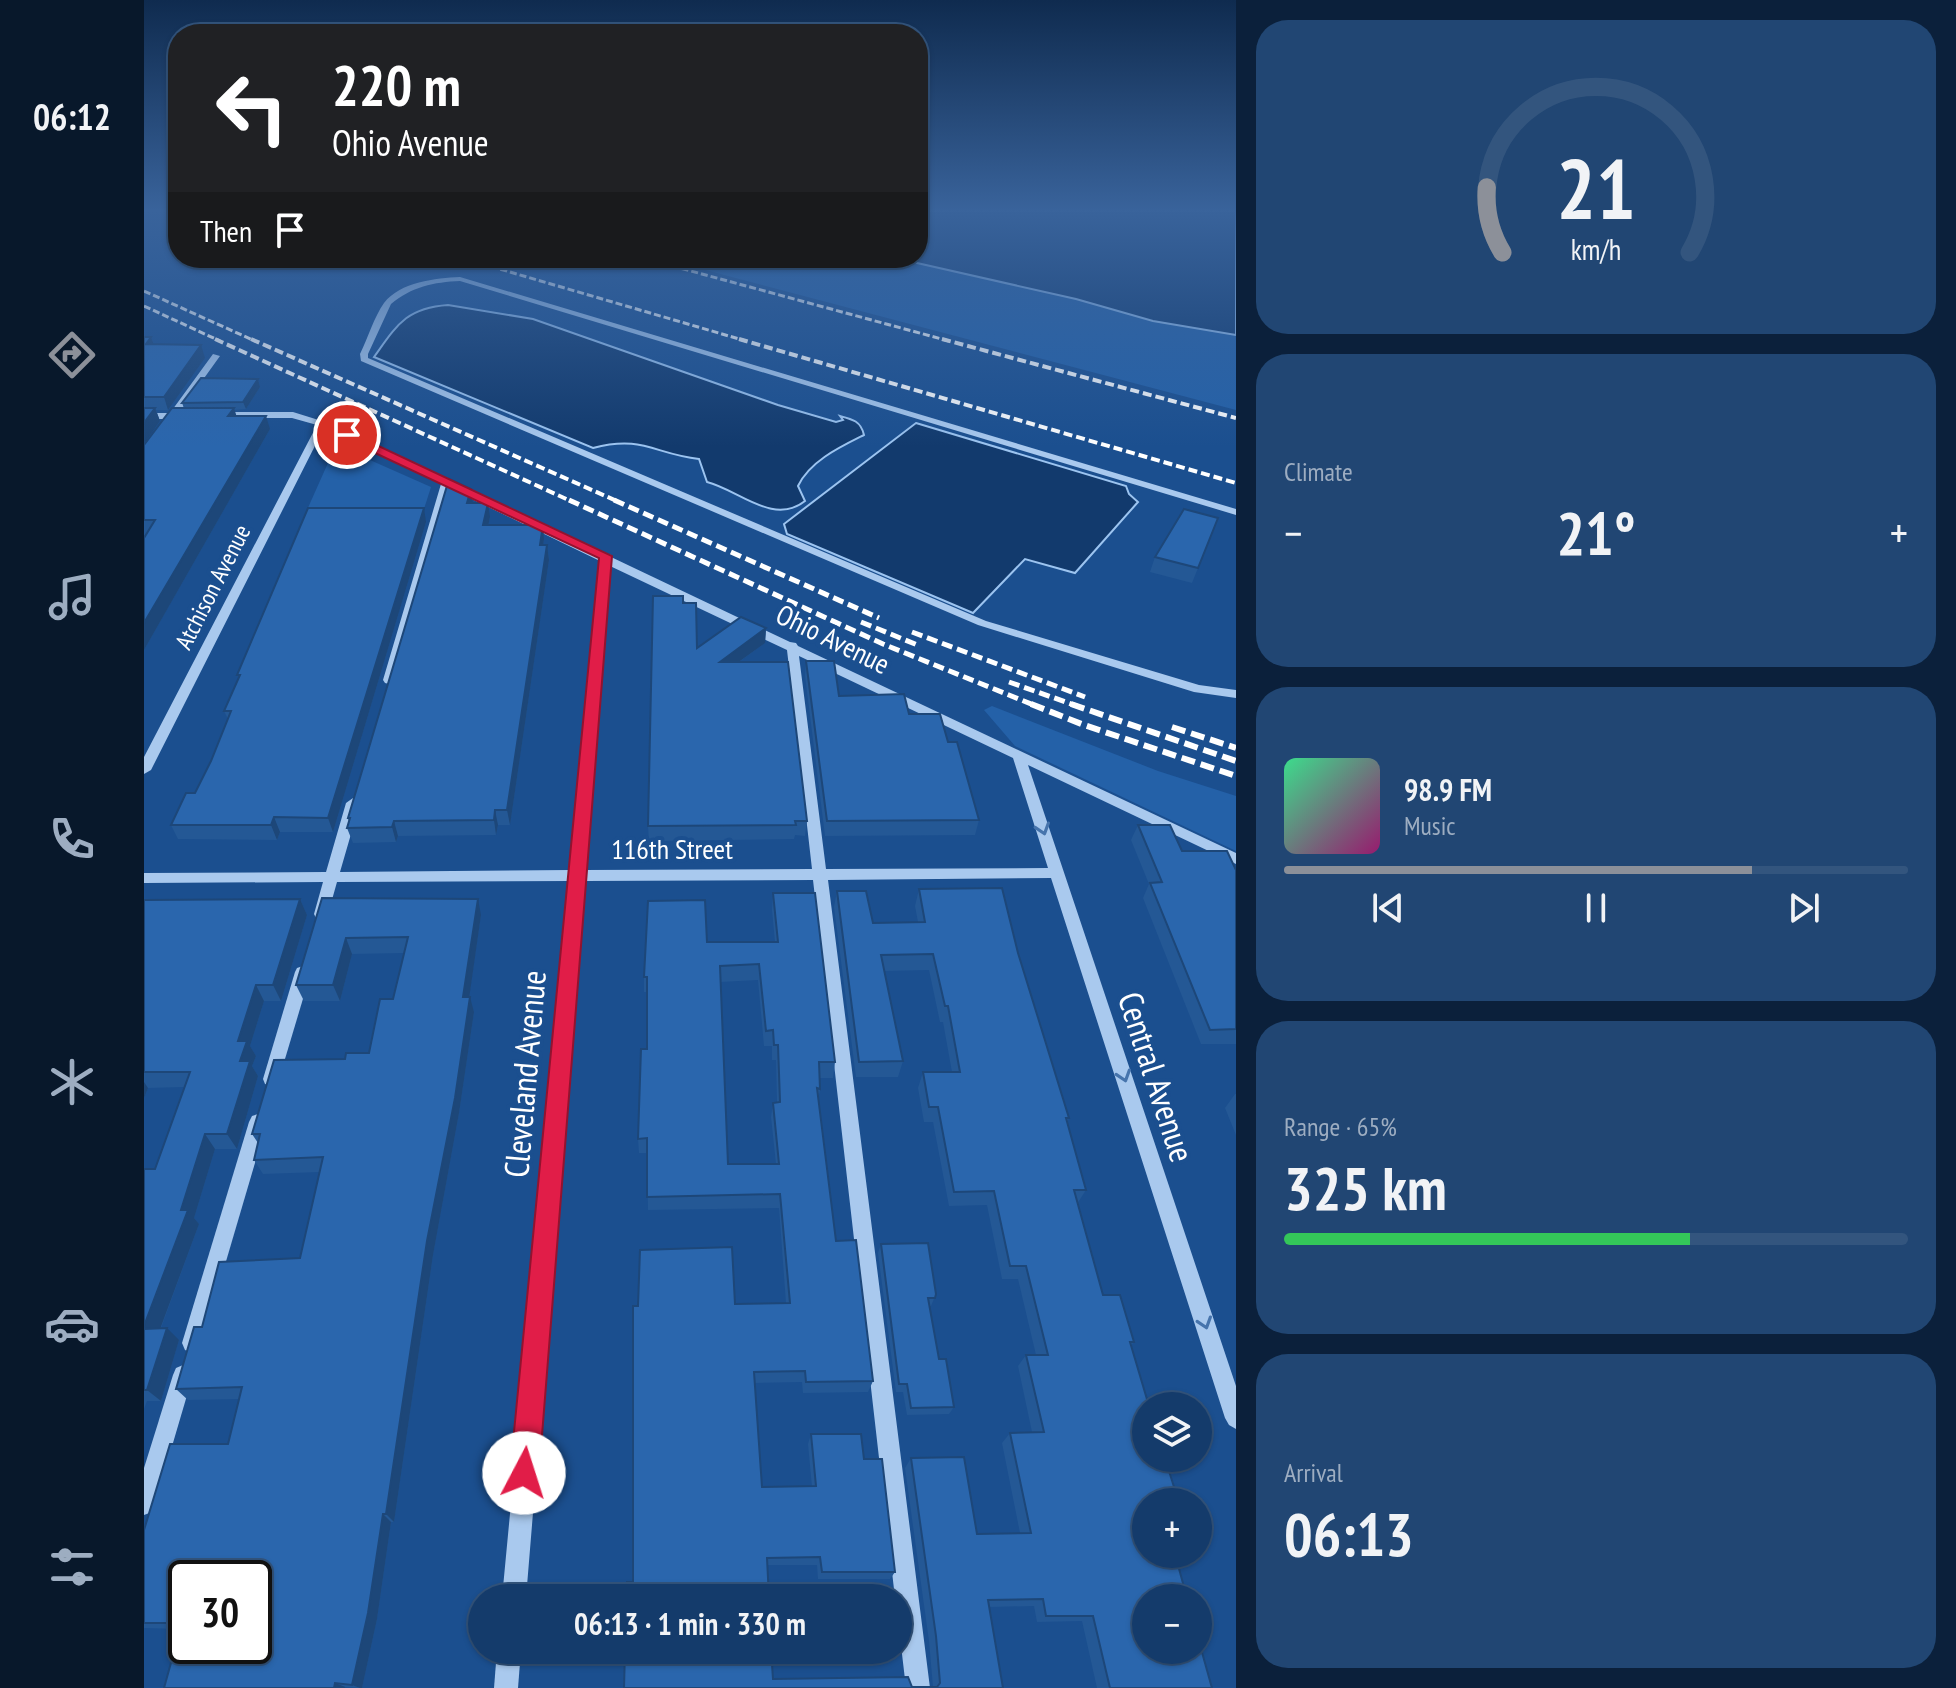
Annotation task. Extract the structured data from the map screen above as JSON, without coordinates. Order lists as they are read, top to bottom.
{
  "streets": {
    "street": [
      "Atchison Avenue",
      "Ohio Avenue",
      "116th Street",
      "Cleveland Avenue",
      "Central Avenue"
    ]
  },
  "crossings": [
    ["Atchison Avenue", "Ohio Avenue"],
    ["Ohio Avenue", "Cleveland Avenue"],
    ["Ohio Avenue", "Central Avenue"],
    ["116th Street", "Cleveland Avenue"],
    ["116th Street", "Central Avenue"]
  ],
  "one_way": ["Central Avenue"],
  "page": {
    "tabs": "06:12",
    "turn": ["220 m", "Ohio Avenue"],
    "then": "Then",
    "tile": [
      "Climate",
      ["Range · 65%", "325 km"],
      ["Arrival", "06:13"]
    ],
    "heat": ["−", "21°", "+"],
    "song": ["98.9 FM", "Music"],
    "map_buttons": ["+", "−"],
    "limit": "30",
    "trip": "06:13 · 1 min · 330 m",
    "gauge": ["21", "km/h"]
  }
}
